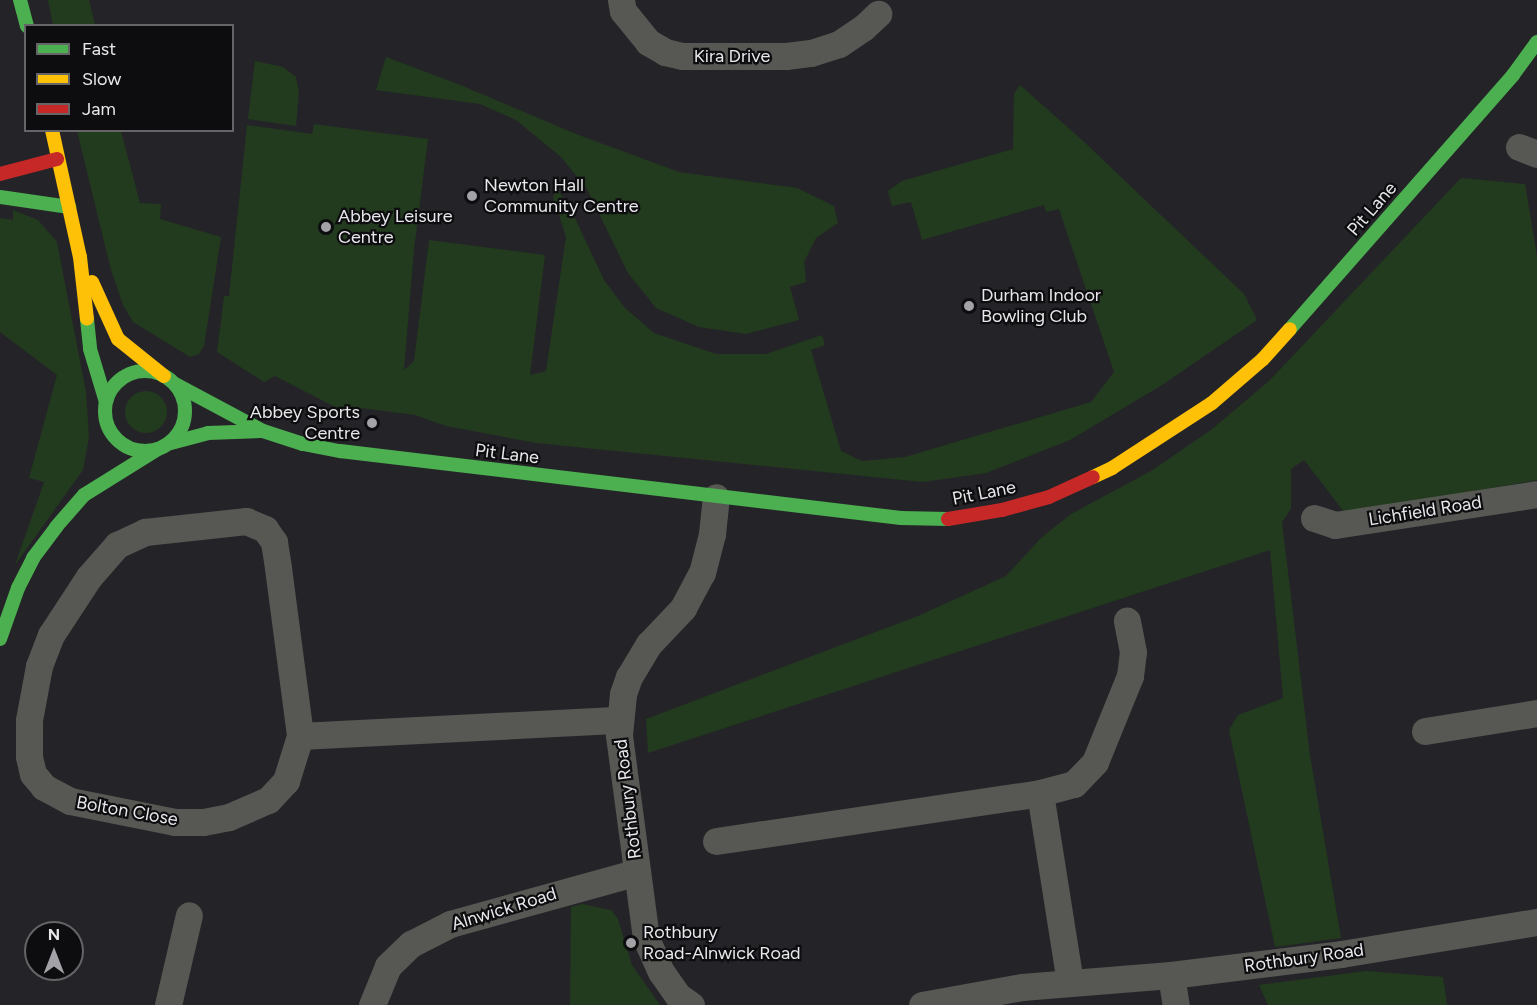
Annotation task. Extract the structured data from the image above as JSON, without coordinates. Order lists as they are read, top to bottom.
{
  "streets": {
    "street": [
      "Kira Drive",
      "Pit Lane",
      "Lichfield Road",
      "Rothbury Road",
      "Bolton Close",
      "Alnwick Road"
    ]
  },
  "crossings": [
    ["Pit Lane", "Rothbury Road"],
    ["Rothbury Road", "Alnwick Road"]
  ],
  "places": [
    "Newton Hall Community Centre",
    "Abbey Leisure Centre",
    "Durham Indoor Bowling Club",
    "Abbey Sports Centre",
    "Rothbury Road-Alnwick Road"
  ],
  "legend": ["Fast", "Slow", "Jam"],
  "north": "top"
}
